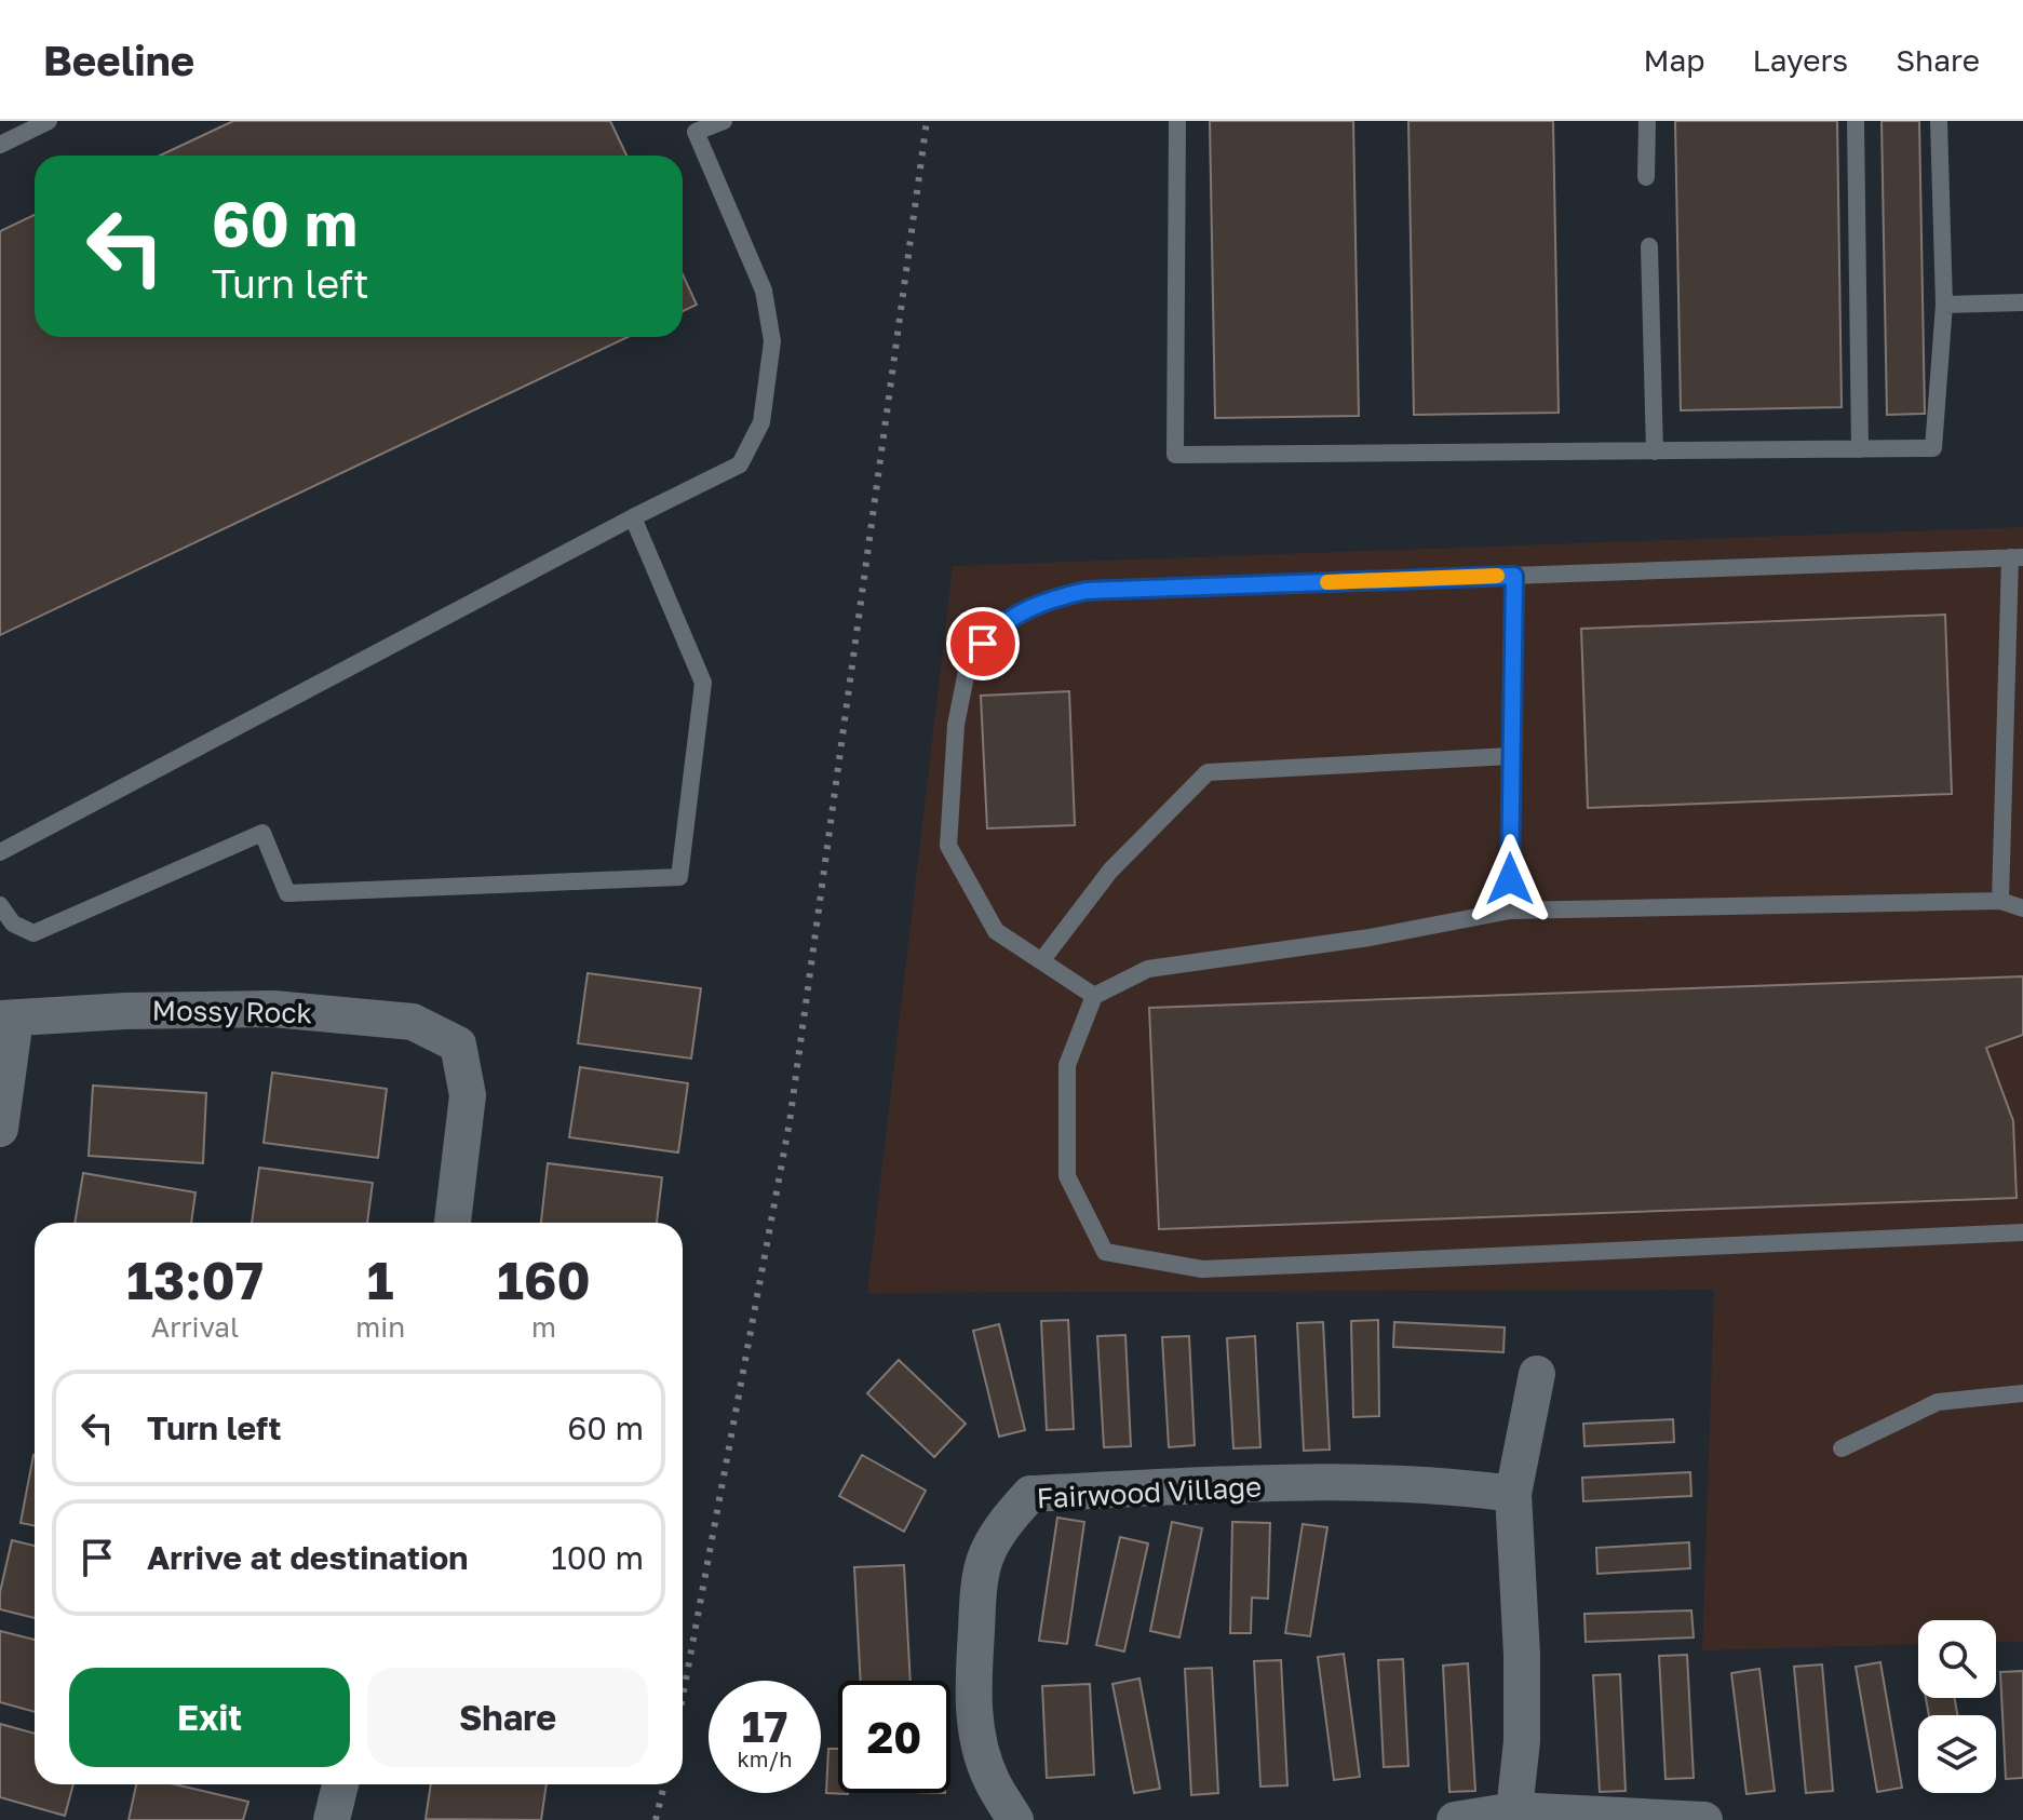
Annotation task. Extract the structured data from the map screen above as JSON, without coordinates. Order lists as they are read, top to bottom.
{
  "streets": {
    "street": ["Mossy Rock", "Fairwood Village"]
  },
  "page": {
    "header": "Beeline",
    "nav": ["Map", "Layers", "Share"],
    "turn": ["60 m", "Turn left"],
    "eta": [
      "13:07",
      "Arrival",
      "1",
      "min",
      "160",
      "m"
    ],
    "list": [
      {
        "name": "Turn left",
        "value": "60 m"
      },
      {
        "name": "Arrive at destination",
        "value": "100 m"
      }
    ],
    "buttons": ["Exit", "Share"],
    "speed": "17 km/h",
    "limit": "20"
  }
}
